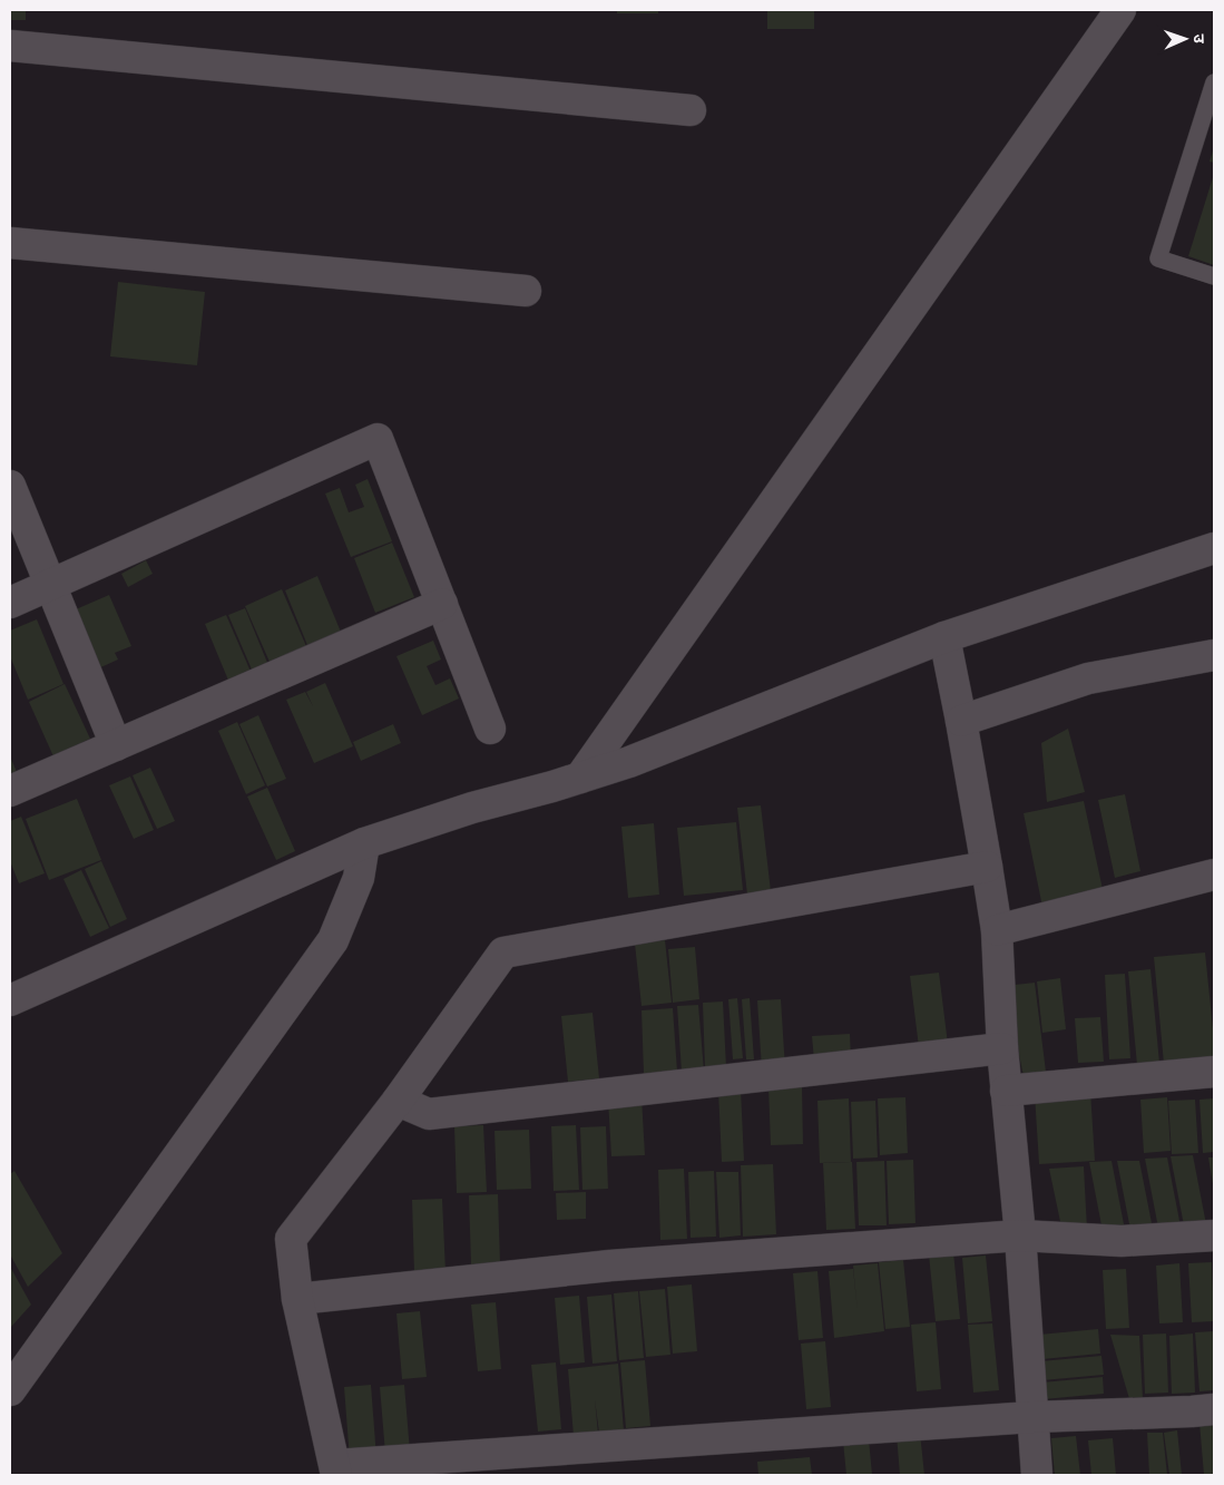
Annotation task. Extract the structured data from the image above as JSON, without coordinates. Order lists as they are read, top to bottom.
{
  "north": "right"
}
